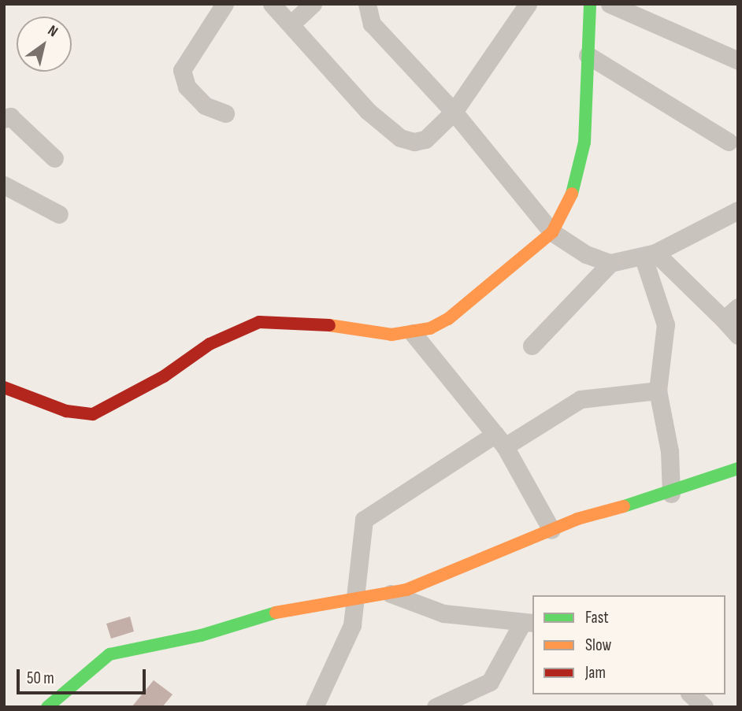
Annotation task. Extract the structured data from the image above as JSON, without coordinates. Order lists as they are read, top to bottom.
{
  "legend": ["Fast", "Slow", "Jam"],
  "scale_bar": "50 m",
  "north": "top right"
}
